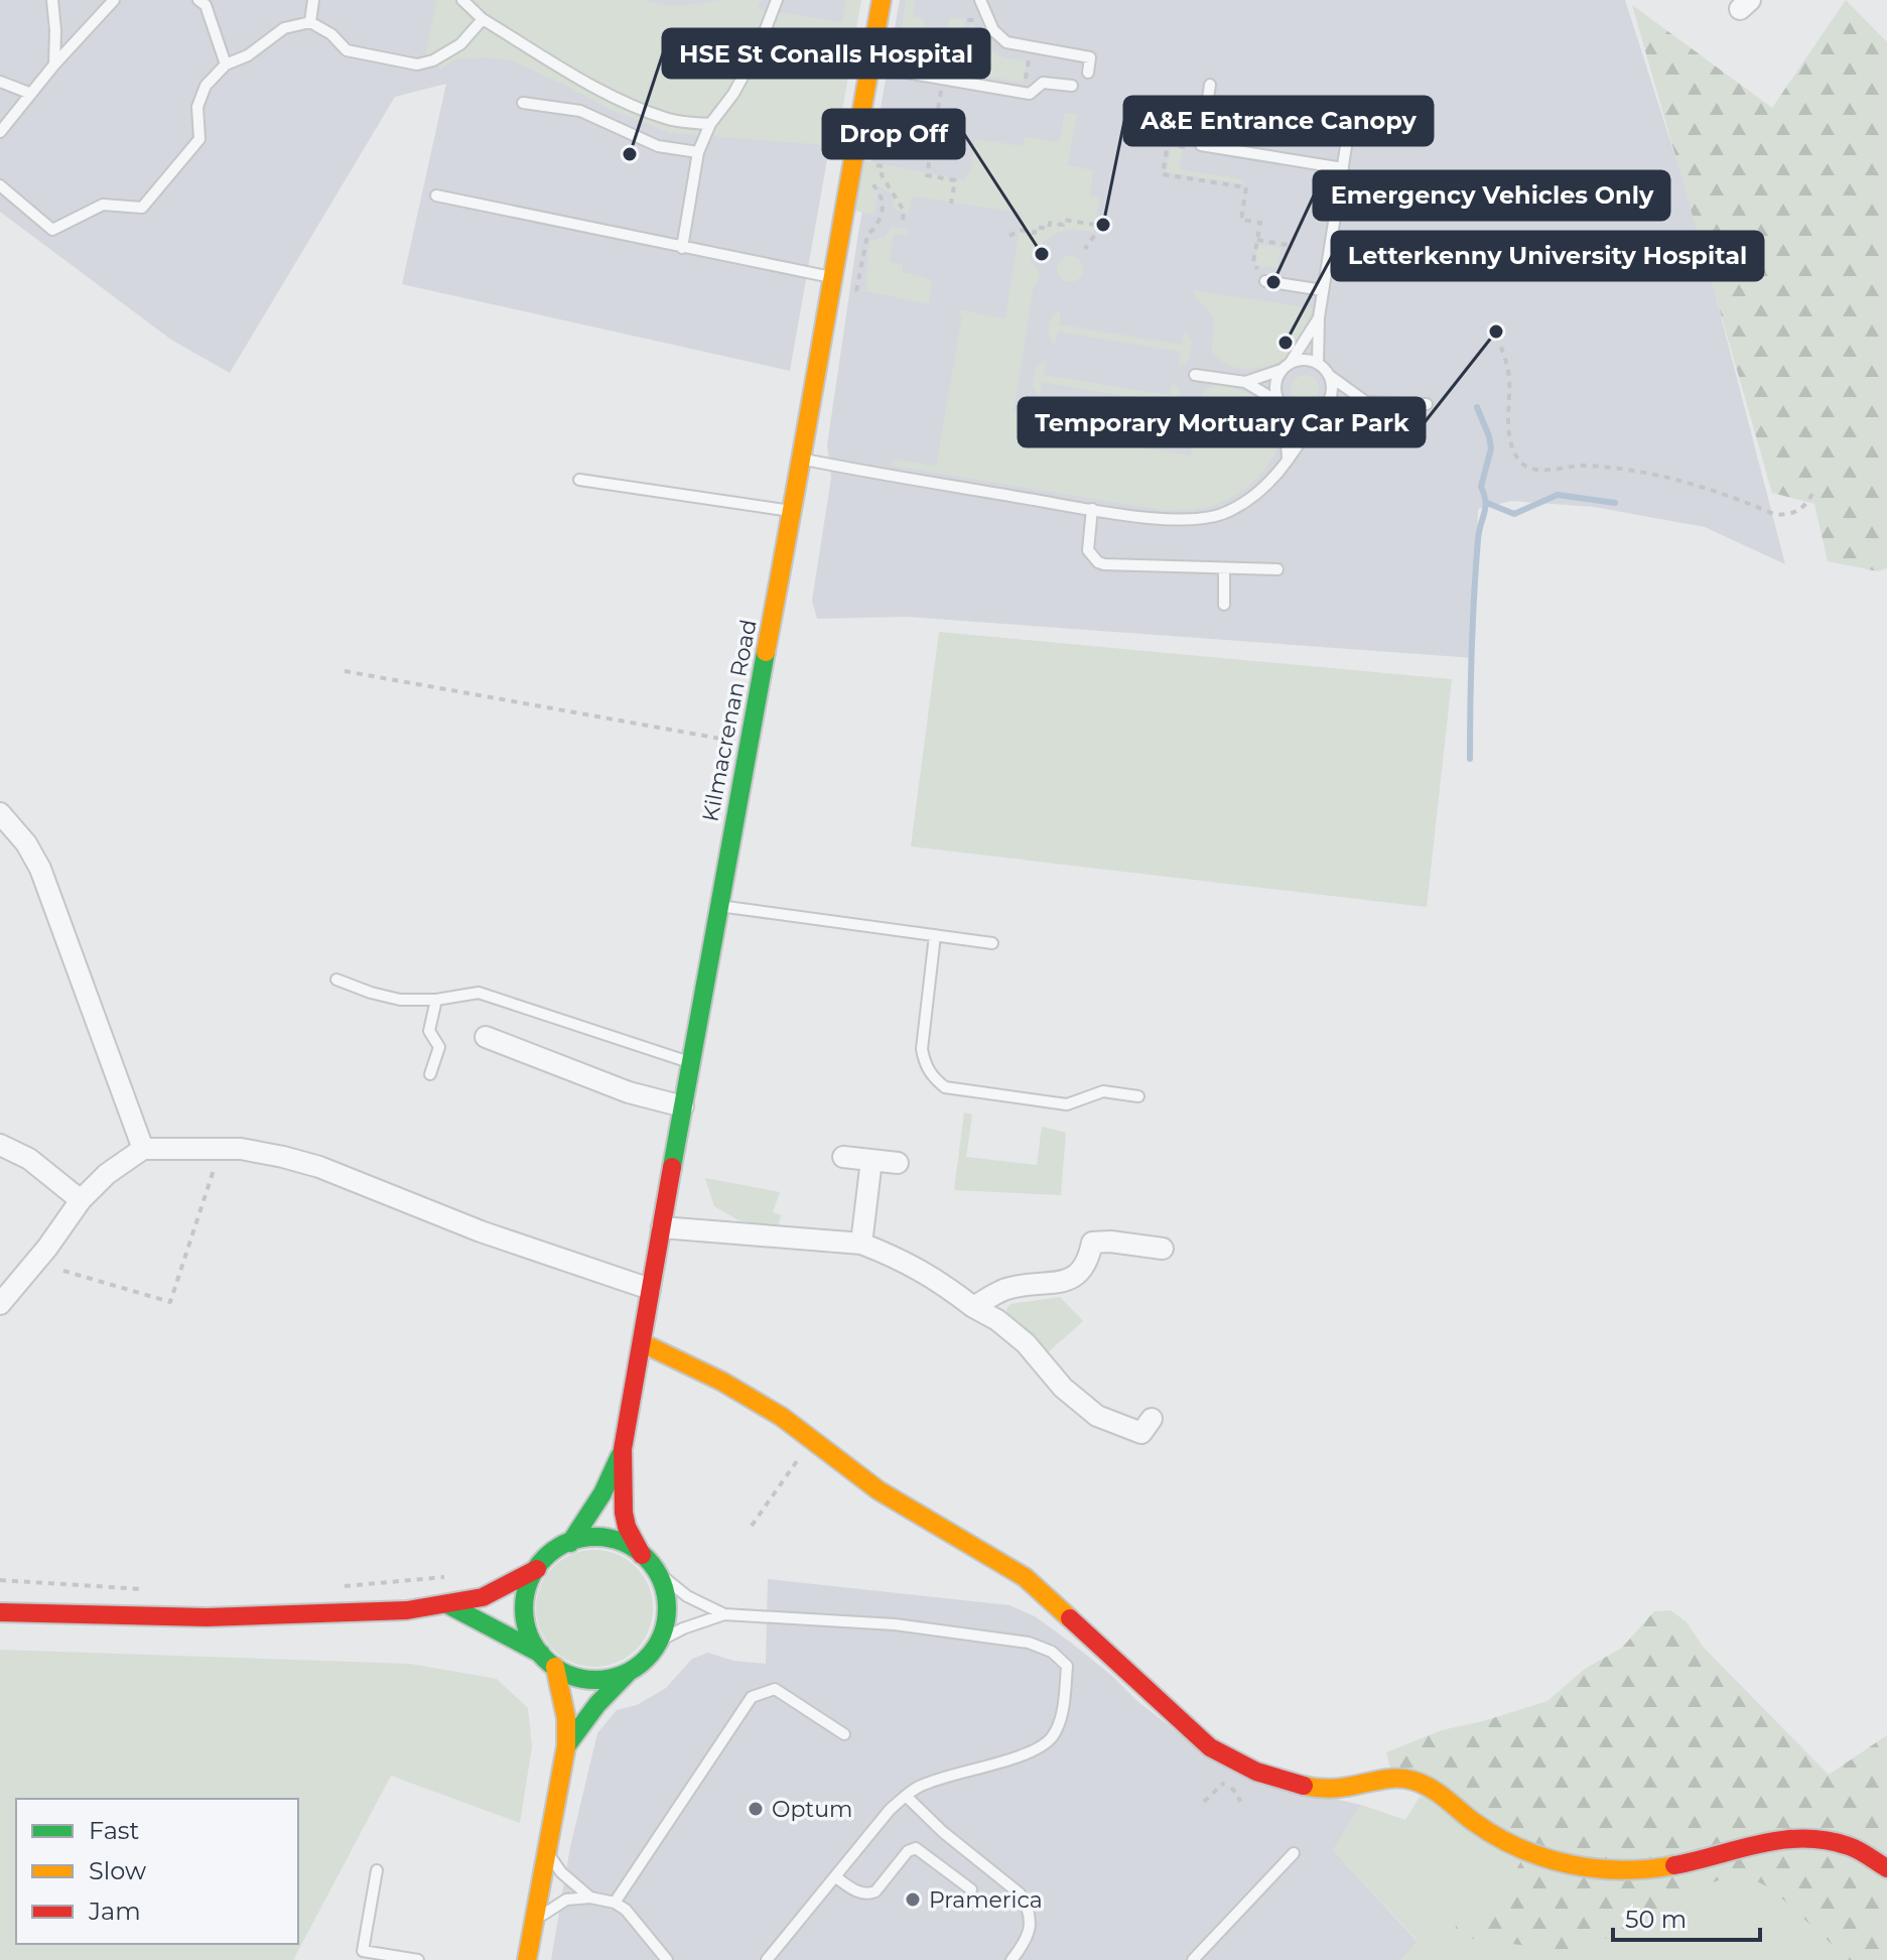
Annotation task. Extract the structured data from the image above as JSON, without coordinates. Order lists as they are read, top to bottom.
{
  "streets": {
    "main road": ["Kilmacrenan Road"]
  },
  "places": [
    "HSE St Conalls Hospital",
    "A&E Entrance Canopy",
    "Drop Off",
    "Emergency Vehicles Only",
    "Temporary Mortuary Car Park",
    "Letterkenny University Hospital",
    "Optum",
    "Pramerica"
  ],
  "legend": ["Fast", "Slow", "Jam"],
  "scale_bar": "50 m"
}
